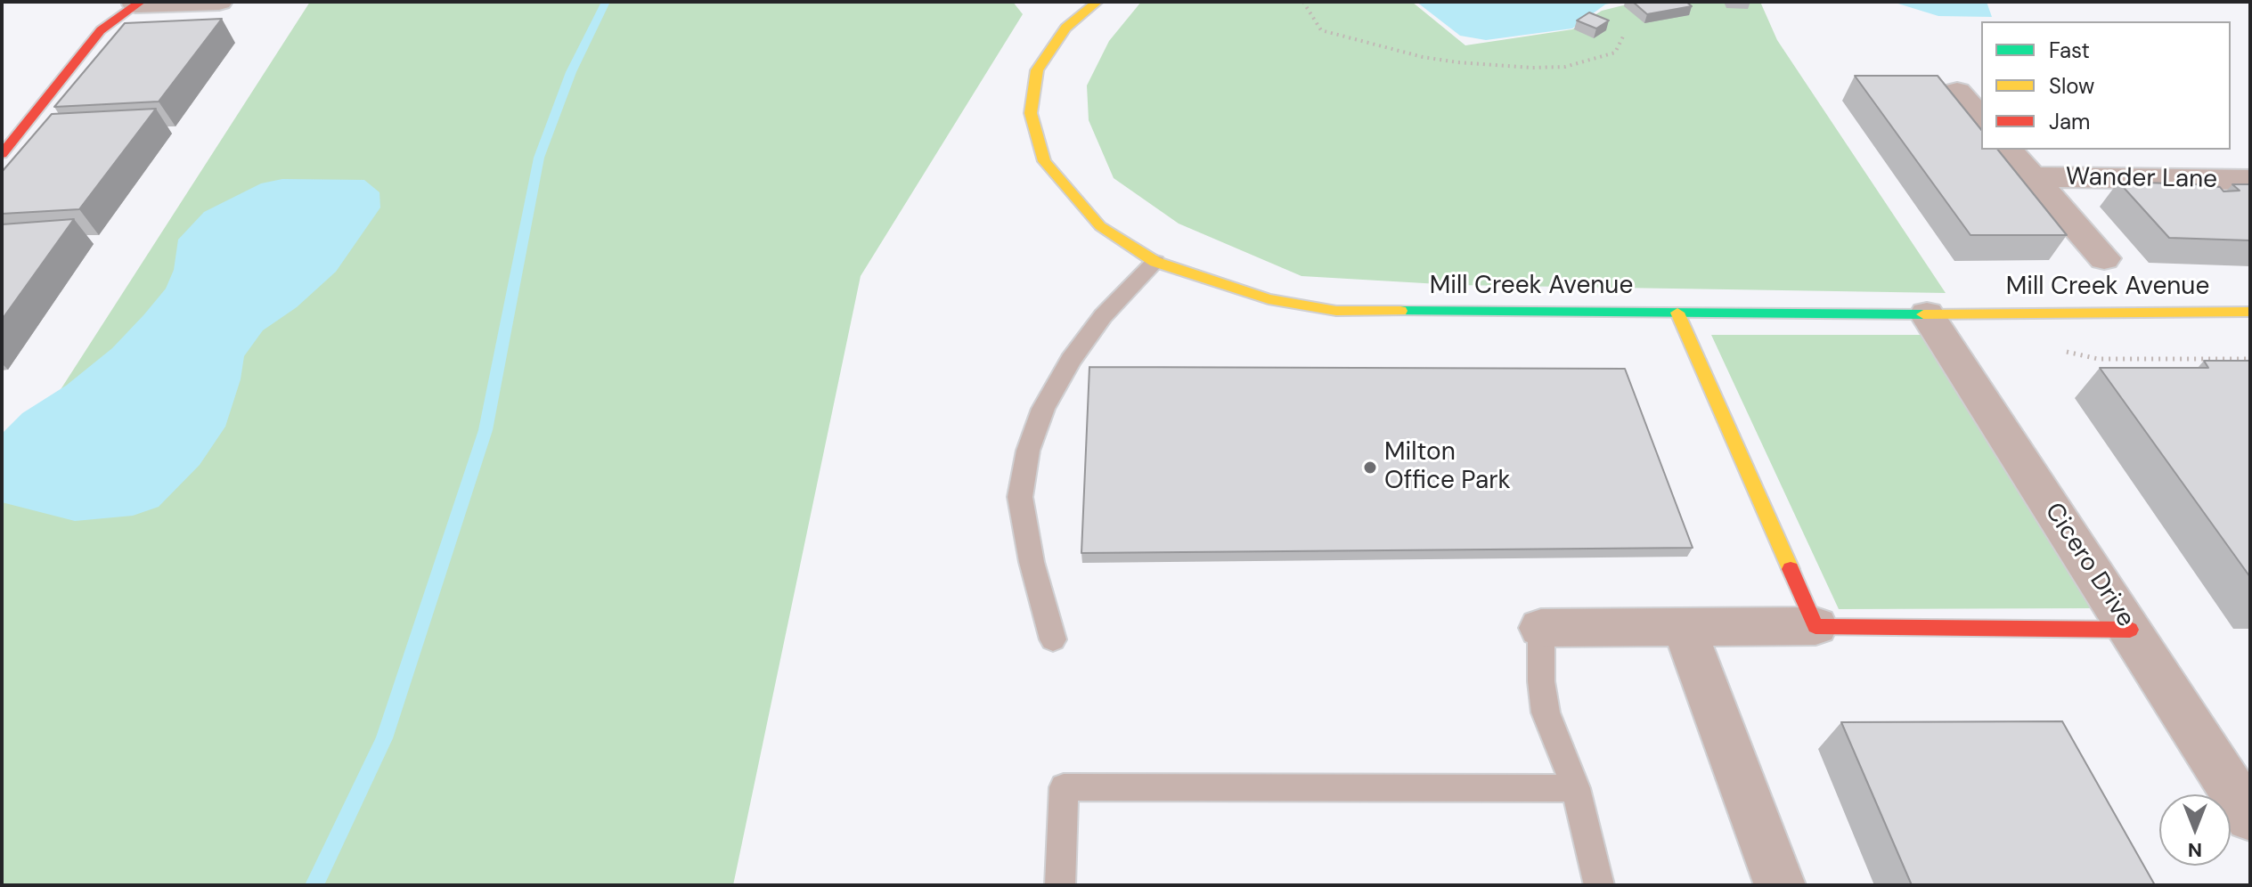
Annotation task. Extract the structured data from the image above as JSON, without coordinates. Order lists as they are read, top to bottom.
{
  "streets": {
    "street": ["Wander Lane", "Mill Creek Avenue", "Cicero Drive"]
  },
  "crossings": [
    ["Mill Creek Avenue", "Cicero Drive"]
  ],
  "places": ["Milton Office Park"],
  "legend": ["Fast", "Slow", "Jam"],
  "north": "bottom"
}
